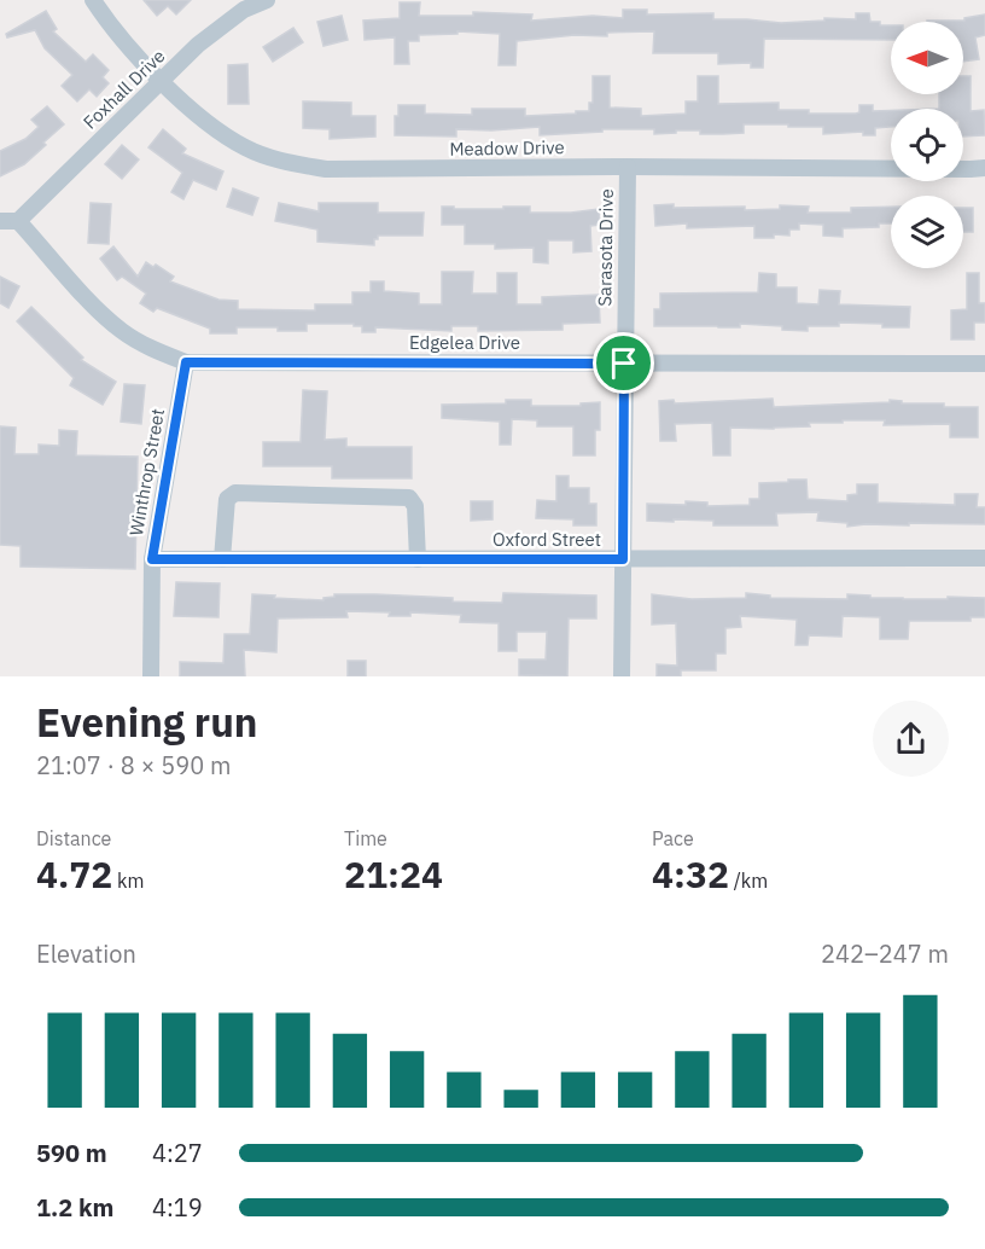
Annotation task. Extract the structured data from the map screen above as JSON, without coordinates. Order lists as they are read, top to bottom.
{
  "streets": {
    "street": [
      "Foxhall Drive",
      "Meadow Drive",
      "Sarasota Drive",
      "Edgelea Drive",
      "Winthrop Street",
      "Oxford Street"
    ]
  },
  "crossings": [
    ["Foxhall Drive", "Meadow Drive"],
    ["Foxhall Drive", "Edgelea Drive"],
    ["Meadow Drive", "Sarasota Drive"],
    ["Sarasota Drive", "Edgelea Drive"],
    ["Sarasota Drive", "Oxford Street"],
    ["Edgelea Drive", "Winthrop Street"],
    ["Winthrop Street", "Oxford Street"]
  ],
  "north": "left",
  "page": {
    "heading": ["Evening run", "21:07 · 8 × 590 m"],
    "stats": [
      ["Distance", "4.72 km"],
      ["Time", "21:24"],
      ["Pace", "4:32 /km"]
    ],
    "chart": ["Elevation", "242–247 m"],
    "list": [
      {
        "name": "590 m",
        "note": "4:27"
      },
      {
        "name": "1.2 km",
        "note": "4:19"
      }
    ]
  }
}
